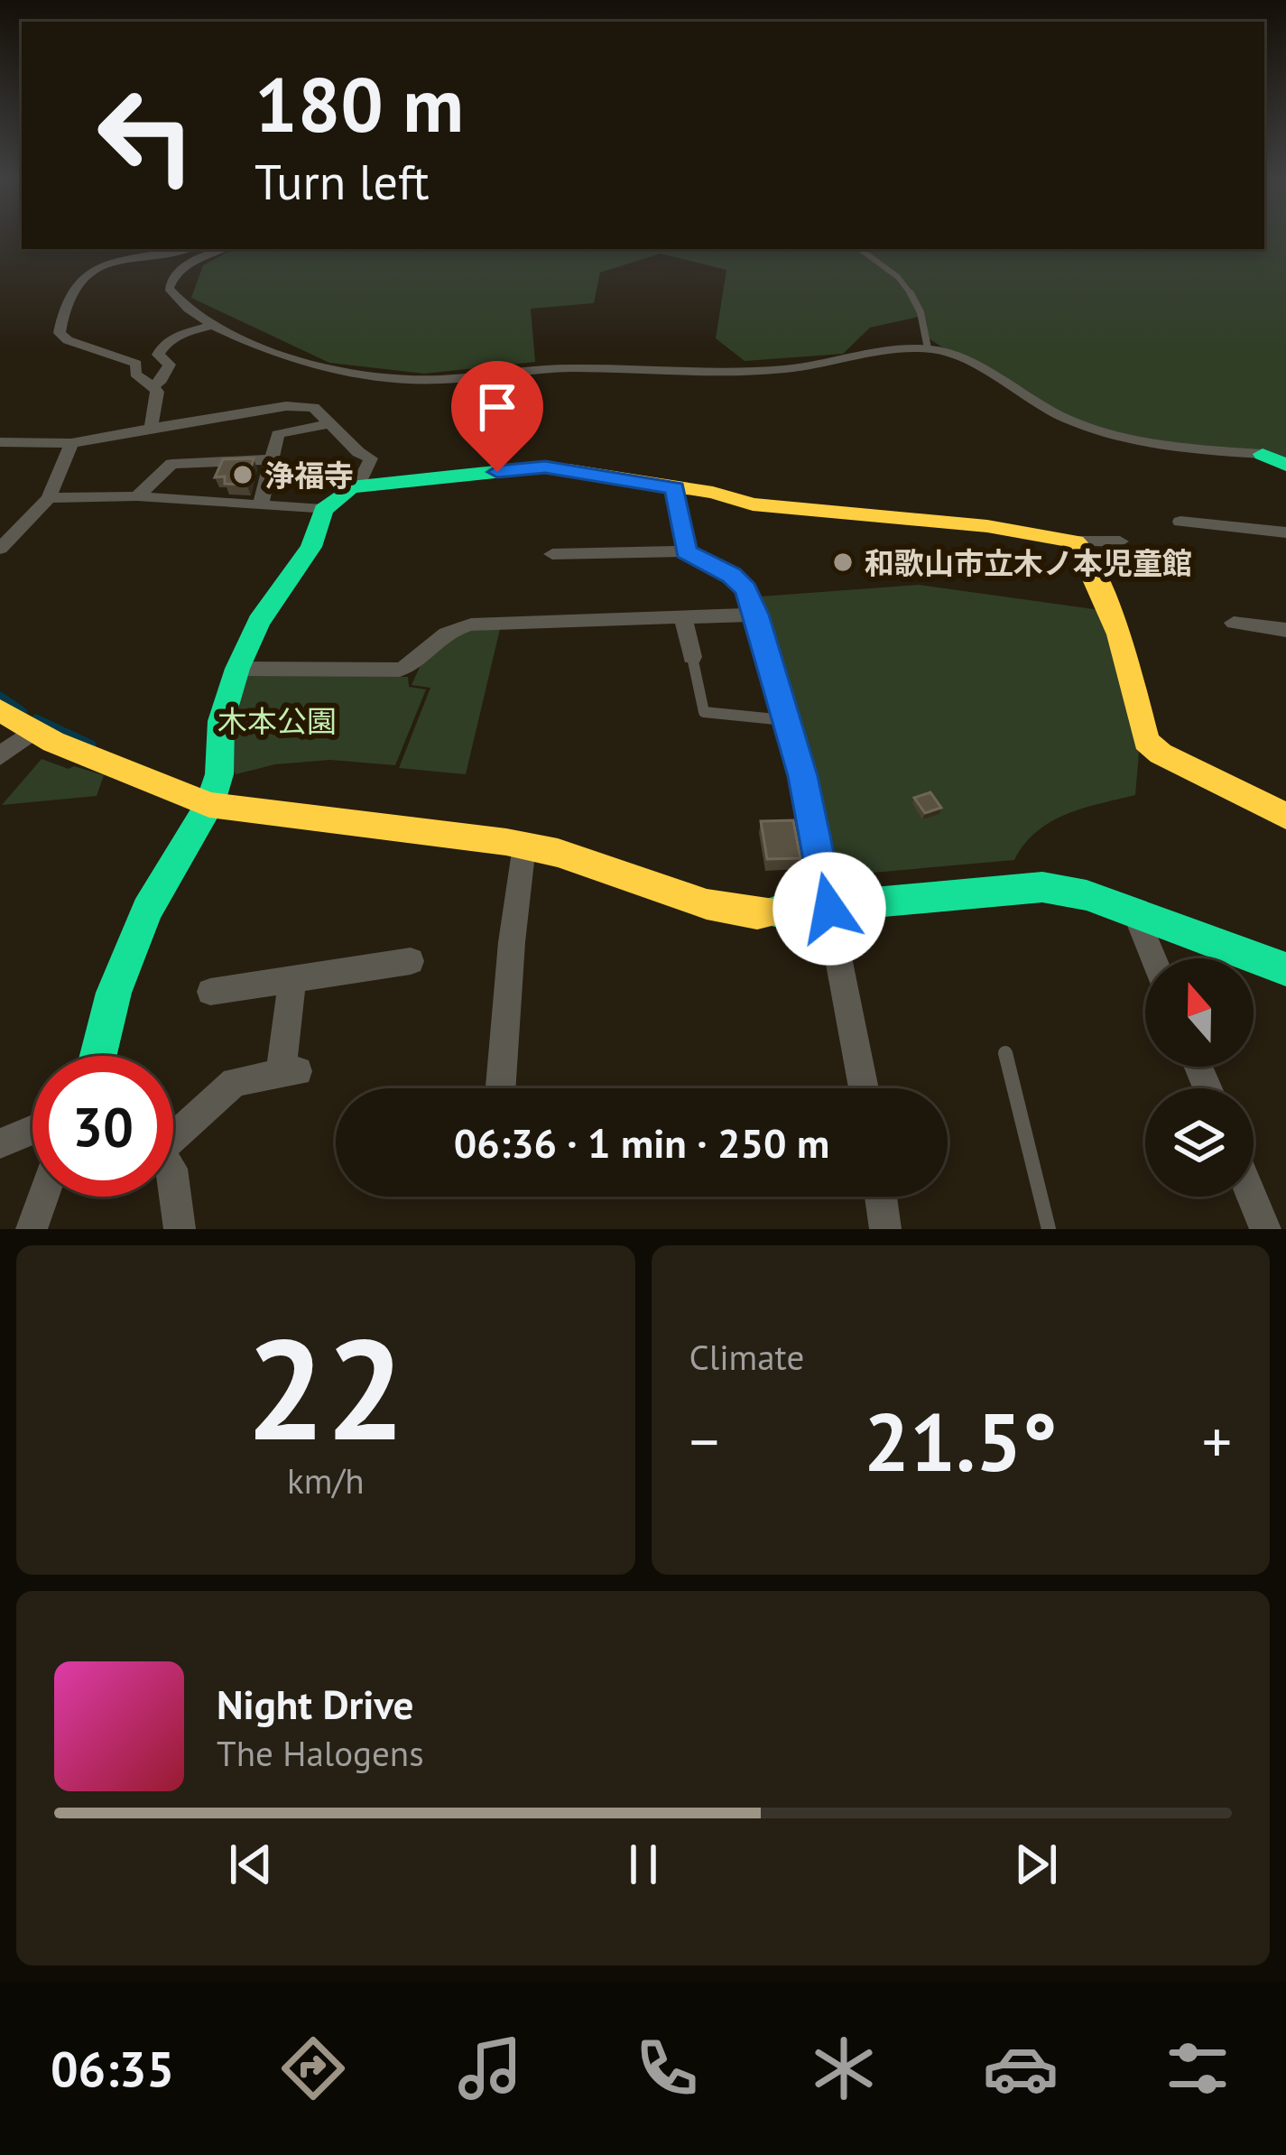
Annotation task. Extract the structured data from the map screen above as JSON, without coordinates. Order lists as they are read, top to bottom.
{
  "parks": ["木本公園"],
  "places": ["浄福寺", "和歌山市立木ノ本児童館"],
  "north": "top",
  "page": {
    "turn": ["180 m", "Turn left"],
    "limit": "30",
    "trip": "06:36 · 1 min · 250 m",
    "tile": [
      ["22", "km/h"],
      "Climate"
    ],
    "heat": ["−", "21.5°", "+"],
    "song": ["Night Drive", "The Halogens"],
    "tabs": "06:35"
  }
}
